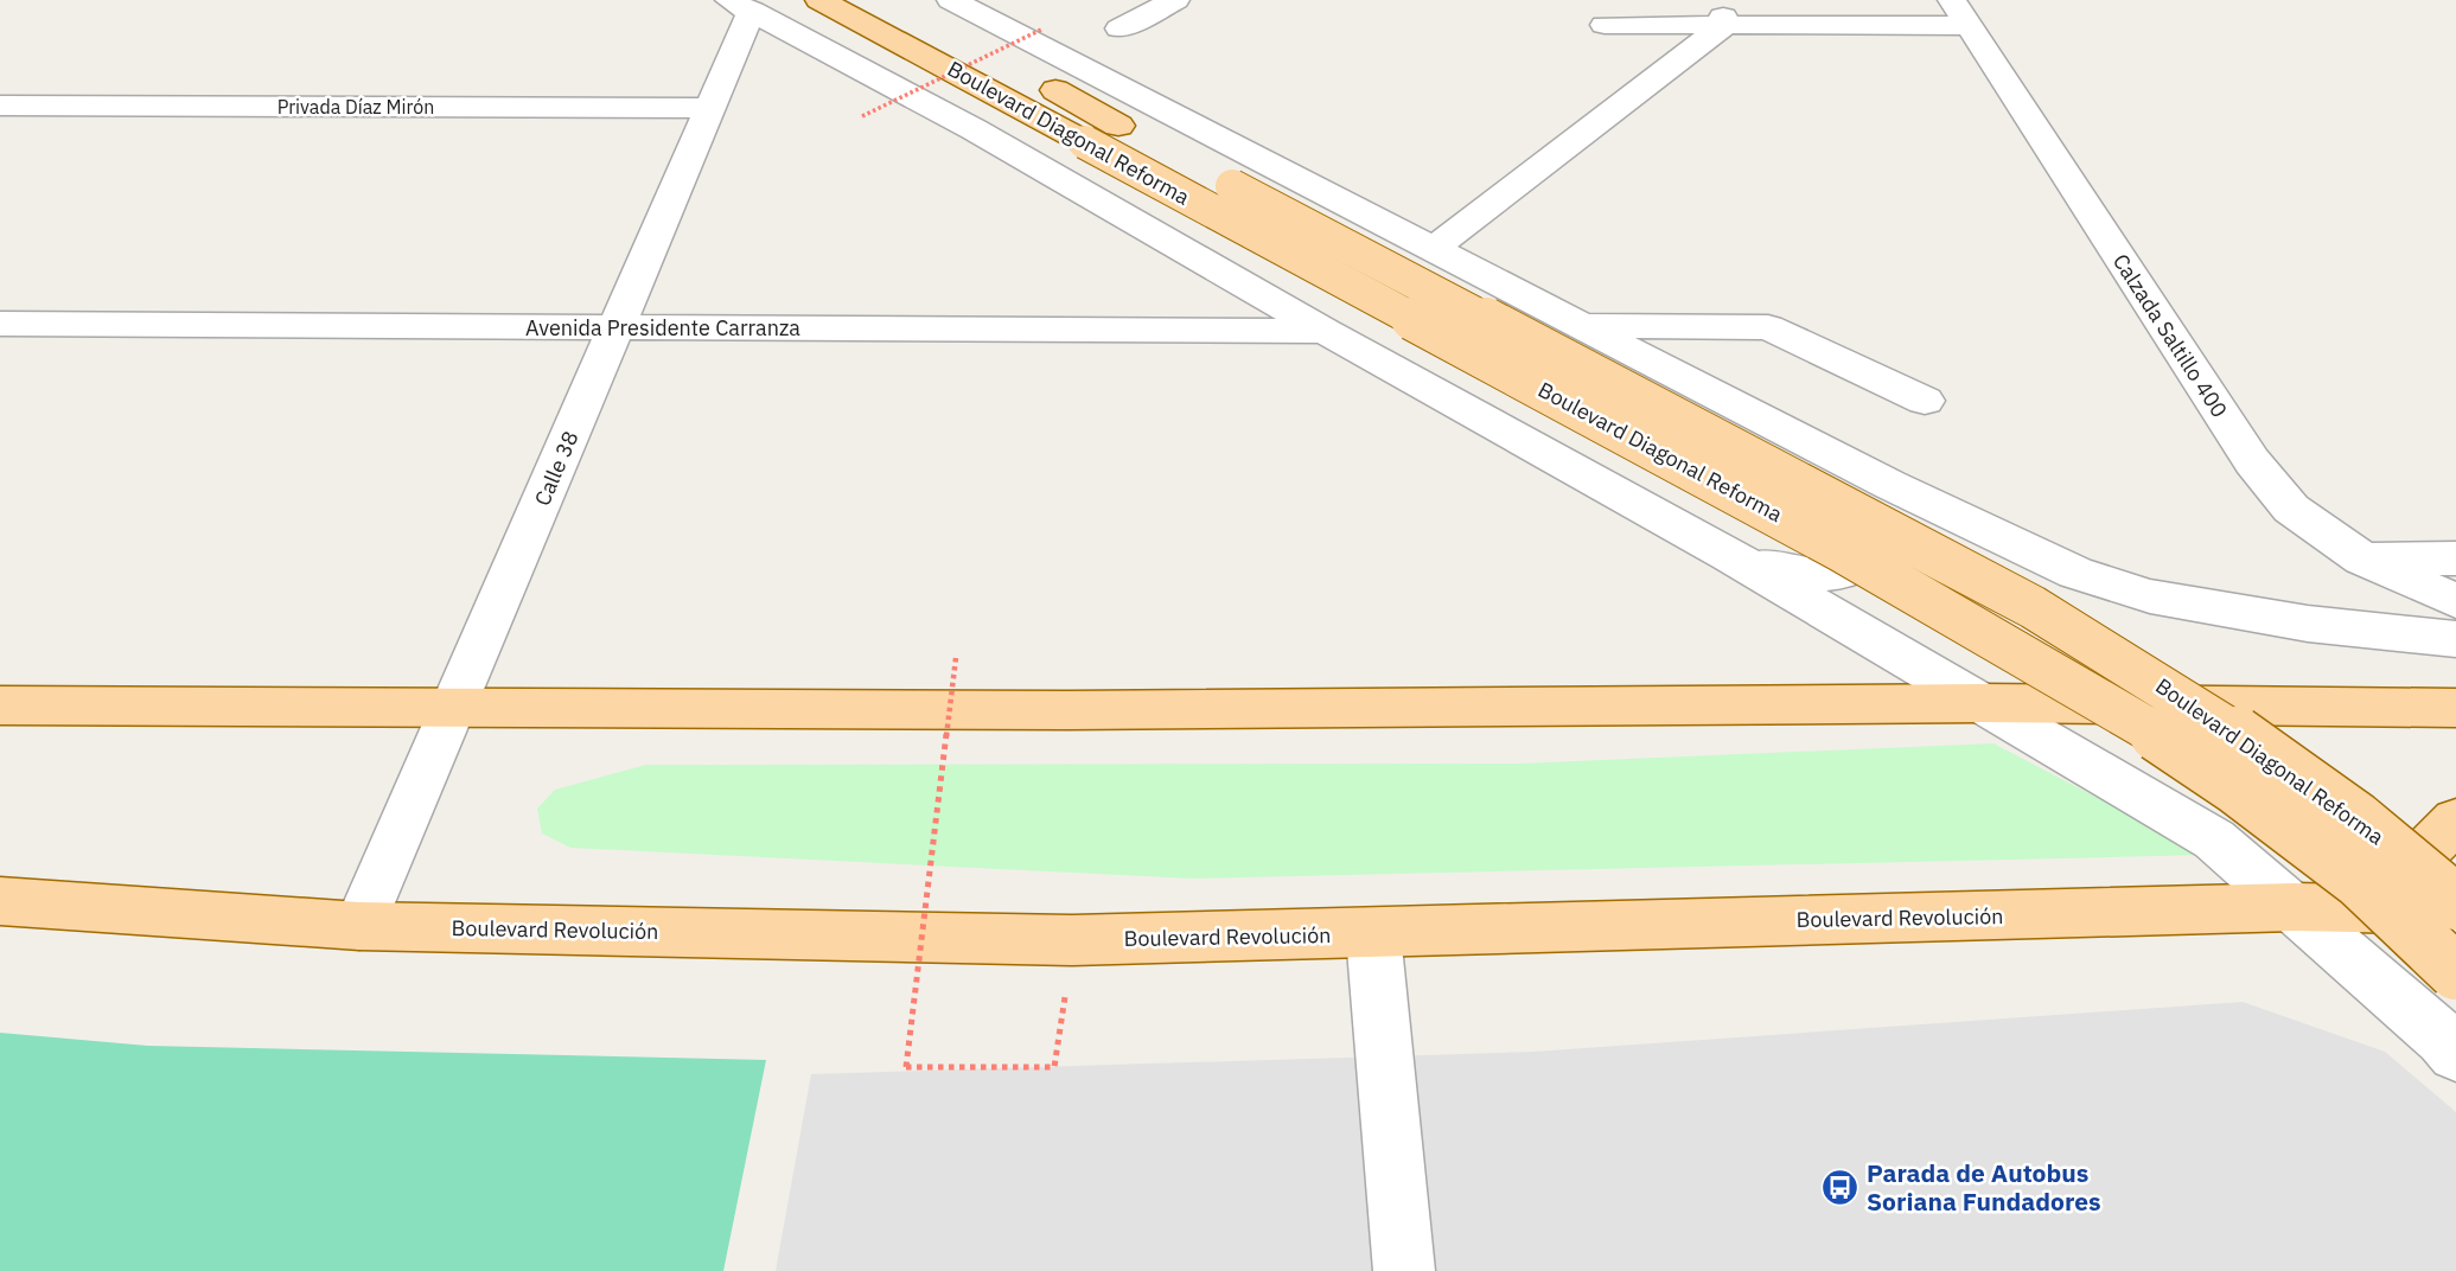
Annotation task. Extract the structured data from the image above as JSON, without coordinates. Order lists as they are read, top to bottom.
{
  "streets": {
    "main road": ["Boulevard Diagonal Reforma", "Boulevard Revolución"],
    "street": [
      "Privada Díaz Mirón",
      "Avenida Presidente Carranza",
      "Calzada Saltillo 400",
      "Calle 38"
    ]
  },
  "crossings": [
    ["Privada Díaz Mirón", "Calle 38"],
    ["Avenida Presidente Carranza", "Calle 38"],
    ["Calle 38", "Boulevard Revolución"]
  ],
  "places": {
    "bus stop": ["Parada de Autobus Soriana Fundadores"]
  }
}
